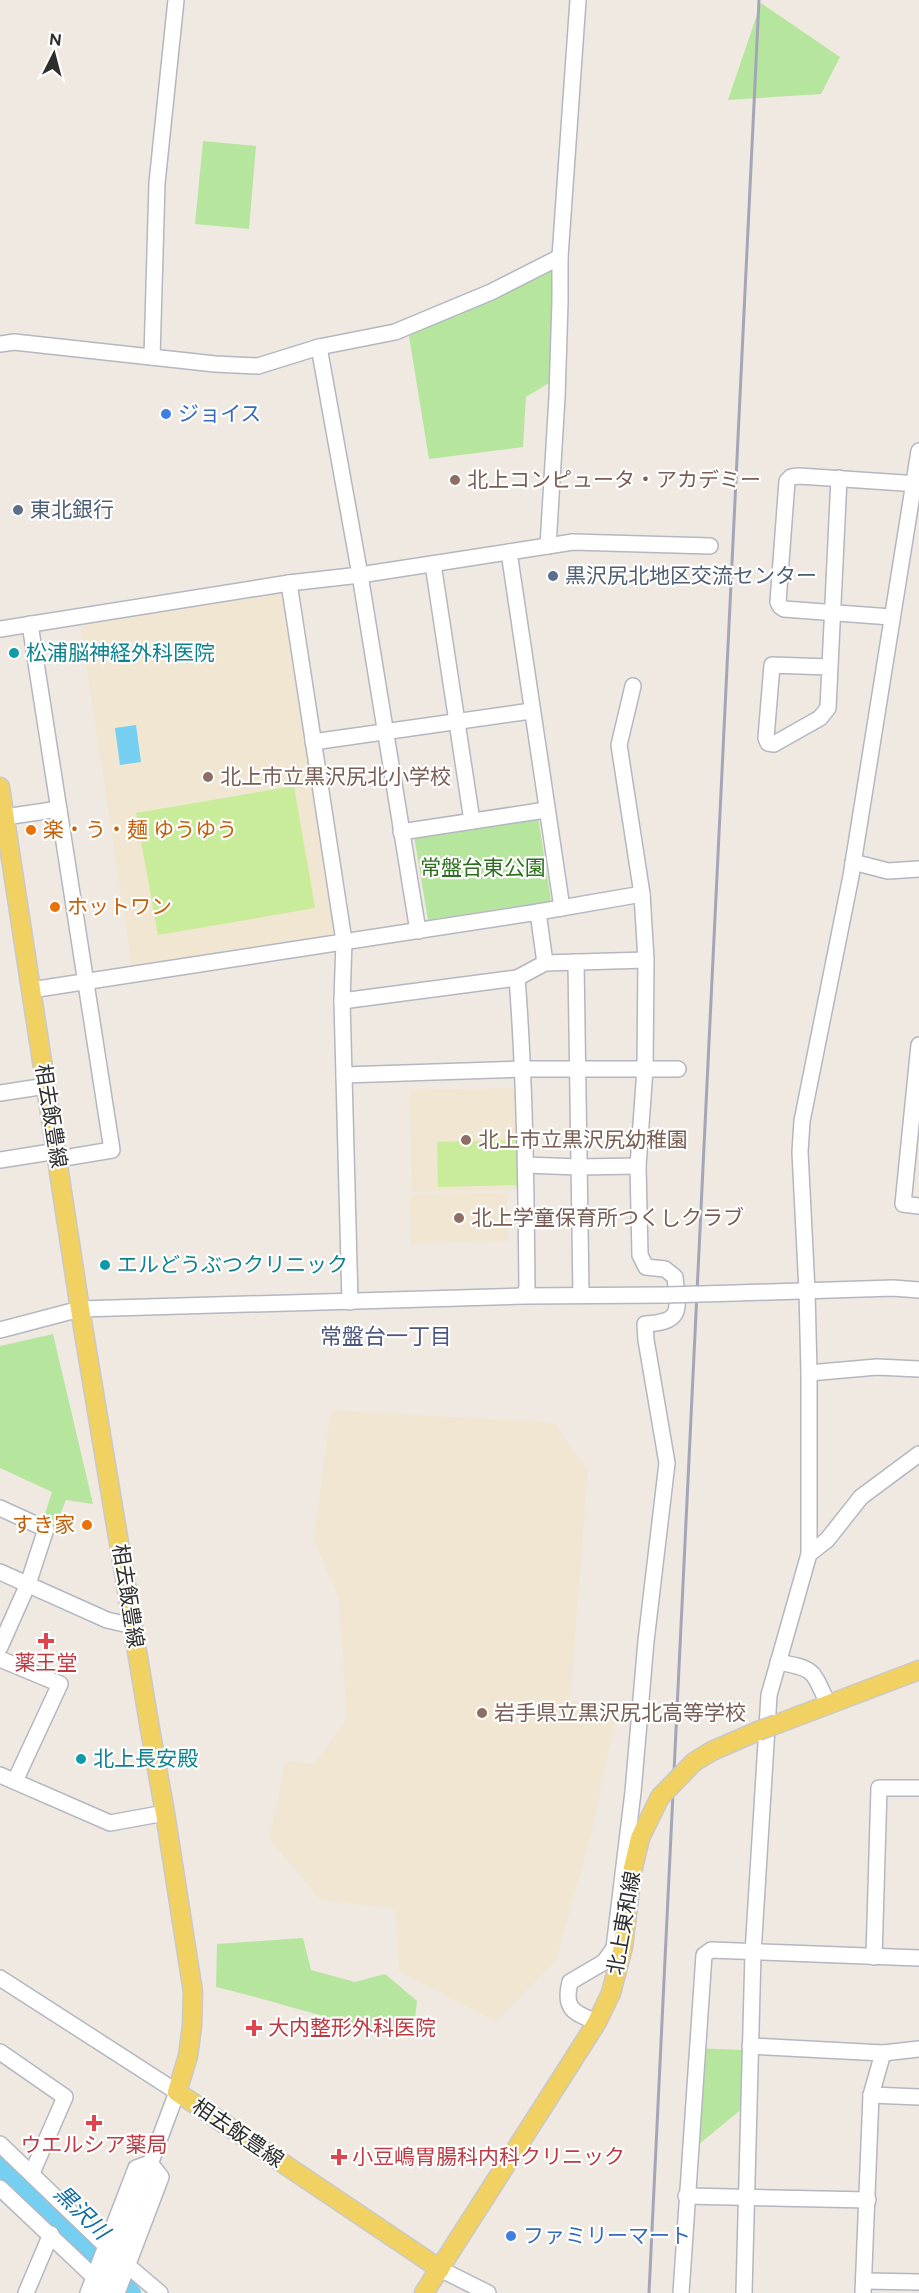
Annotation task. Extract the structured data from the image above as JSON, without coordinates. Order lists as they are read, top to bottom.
{
  "streets": {
    "main road": ["相去飯豊線", "北上東和線"]
  },
  "crossings": [
    ["相去飯豊線", "北上東和線"]
  ],
  "districts": ["常盤台一丁目"],
  "water": ["黒沢川"],
  "parks": ["常盤台東公園"],
  "places": {
    "other": [
      "ジョイス",
      "北上コンピュータ・アカデミー",
      "東北銀行",
      "黒沢尻北地区交流センター",
      "松浦脳神経外科医院",
      "北上市立黒沢尻北小学校",
      "楽・う・麺 ゆうゆう",
      "ホットワン",
      "北上市立黒沢尻幼稚園",
      "北上学童保育所つくしクラブ",
      "エルどうぶつクリニック",
      "すき家",
      "岩手県立黒沢尻北高等学校",
      "北上長安殿",
      "ファミリーマート"
    ],
    "health": [
      "薬王堂",
      "大内整形外科医院",
      "ウエルシア薬局",
      "小豆嶋胃腸科内科クリニック"
    ]
  },
  "north": "top"
}
